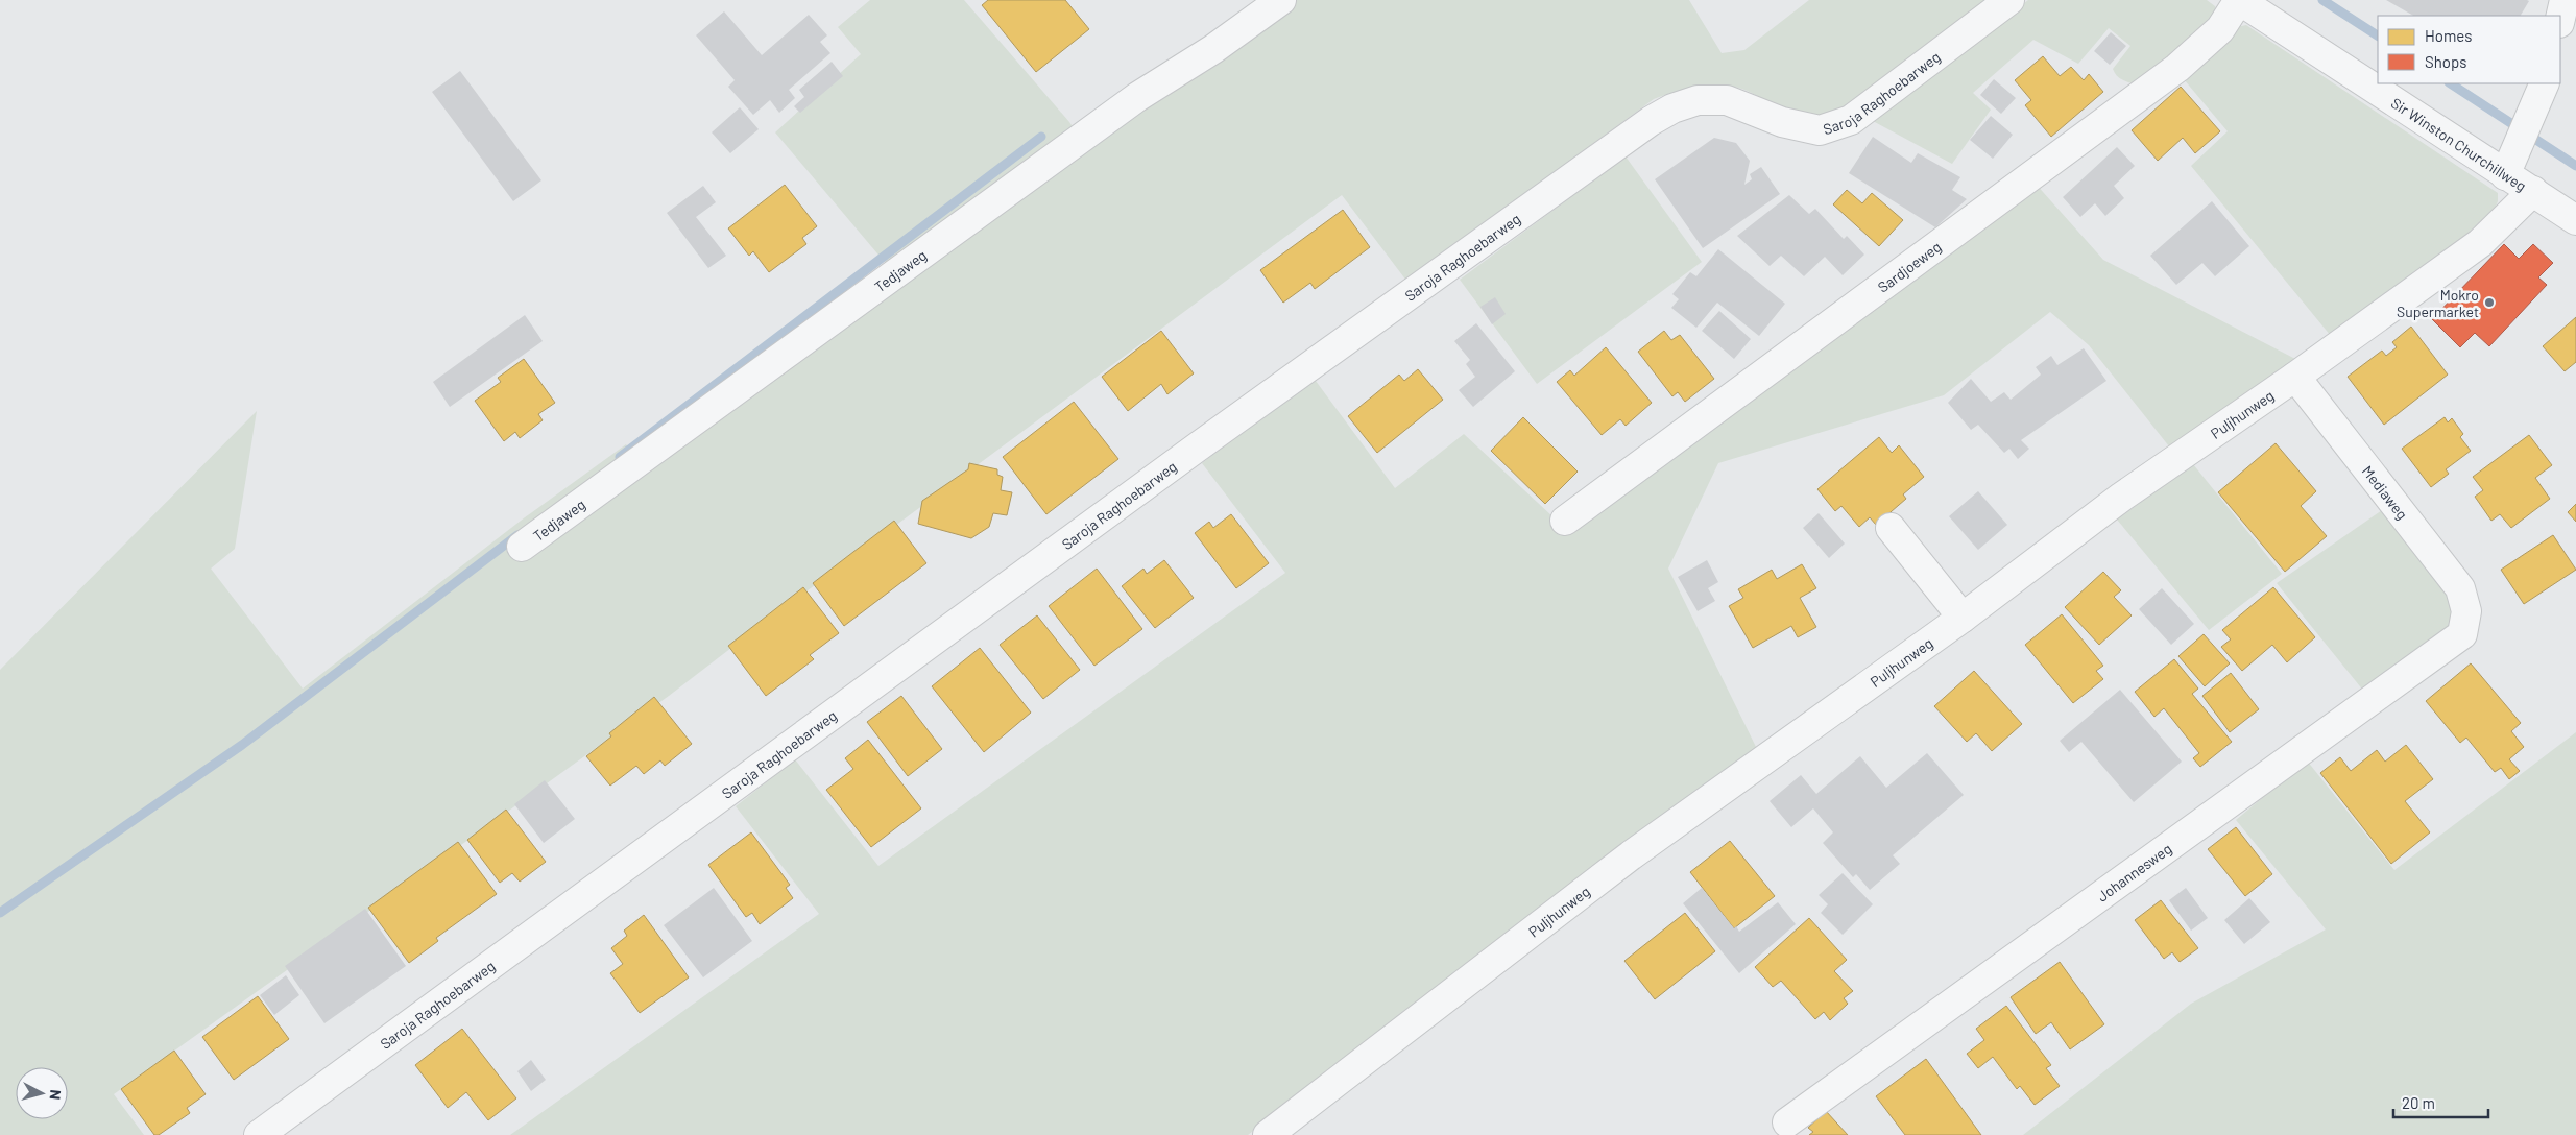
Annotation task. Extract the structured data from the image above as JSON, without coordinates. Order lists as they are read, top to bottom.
{
  "streets": {
    "street": [
      "Saroja Raghoebarweg",
      "Sir Winston Churchillweg",
      "Sardjoeweg",
      "Tedjaweg",
      "Puljhunweg",
      "Mediaweg",
      "Johannesweg"
    ]
  },
  "crossings": [
    ["Sir Winston Churchillweg", "Sardjoeweg"],
    ["Sir Winston Churchillweg", "Puljhunweg"],
    ["Puljhunweg", "Mediaweg"],
    ["Mediaweg", "Johannesweg"]
  ],
  "places": ["Mokro Supermarket"],
  "legend": ["Homes", "Shops"],
  "scale_bar": "20 m",
  "north": "right"
}
